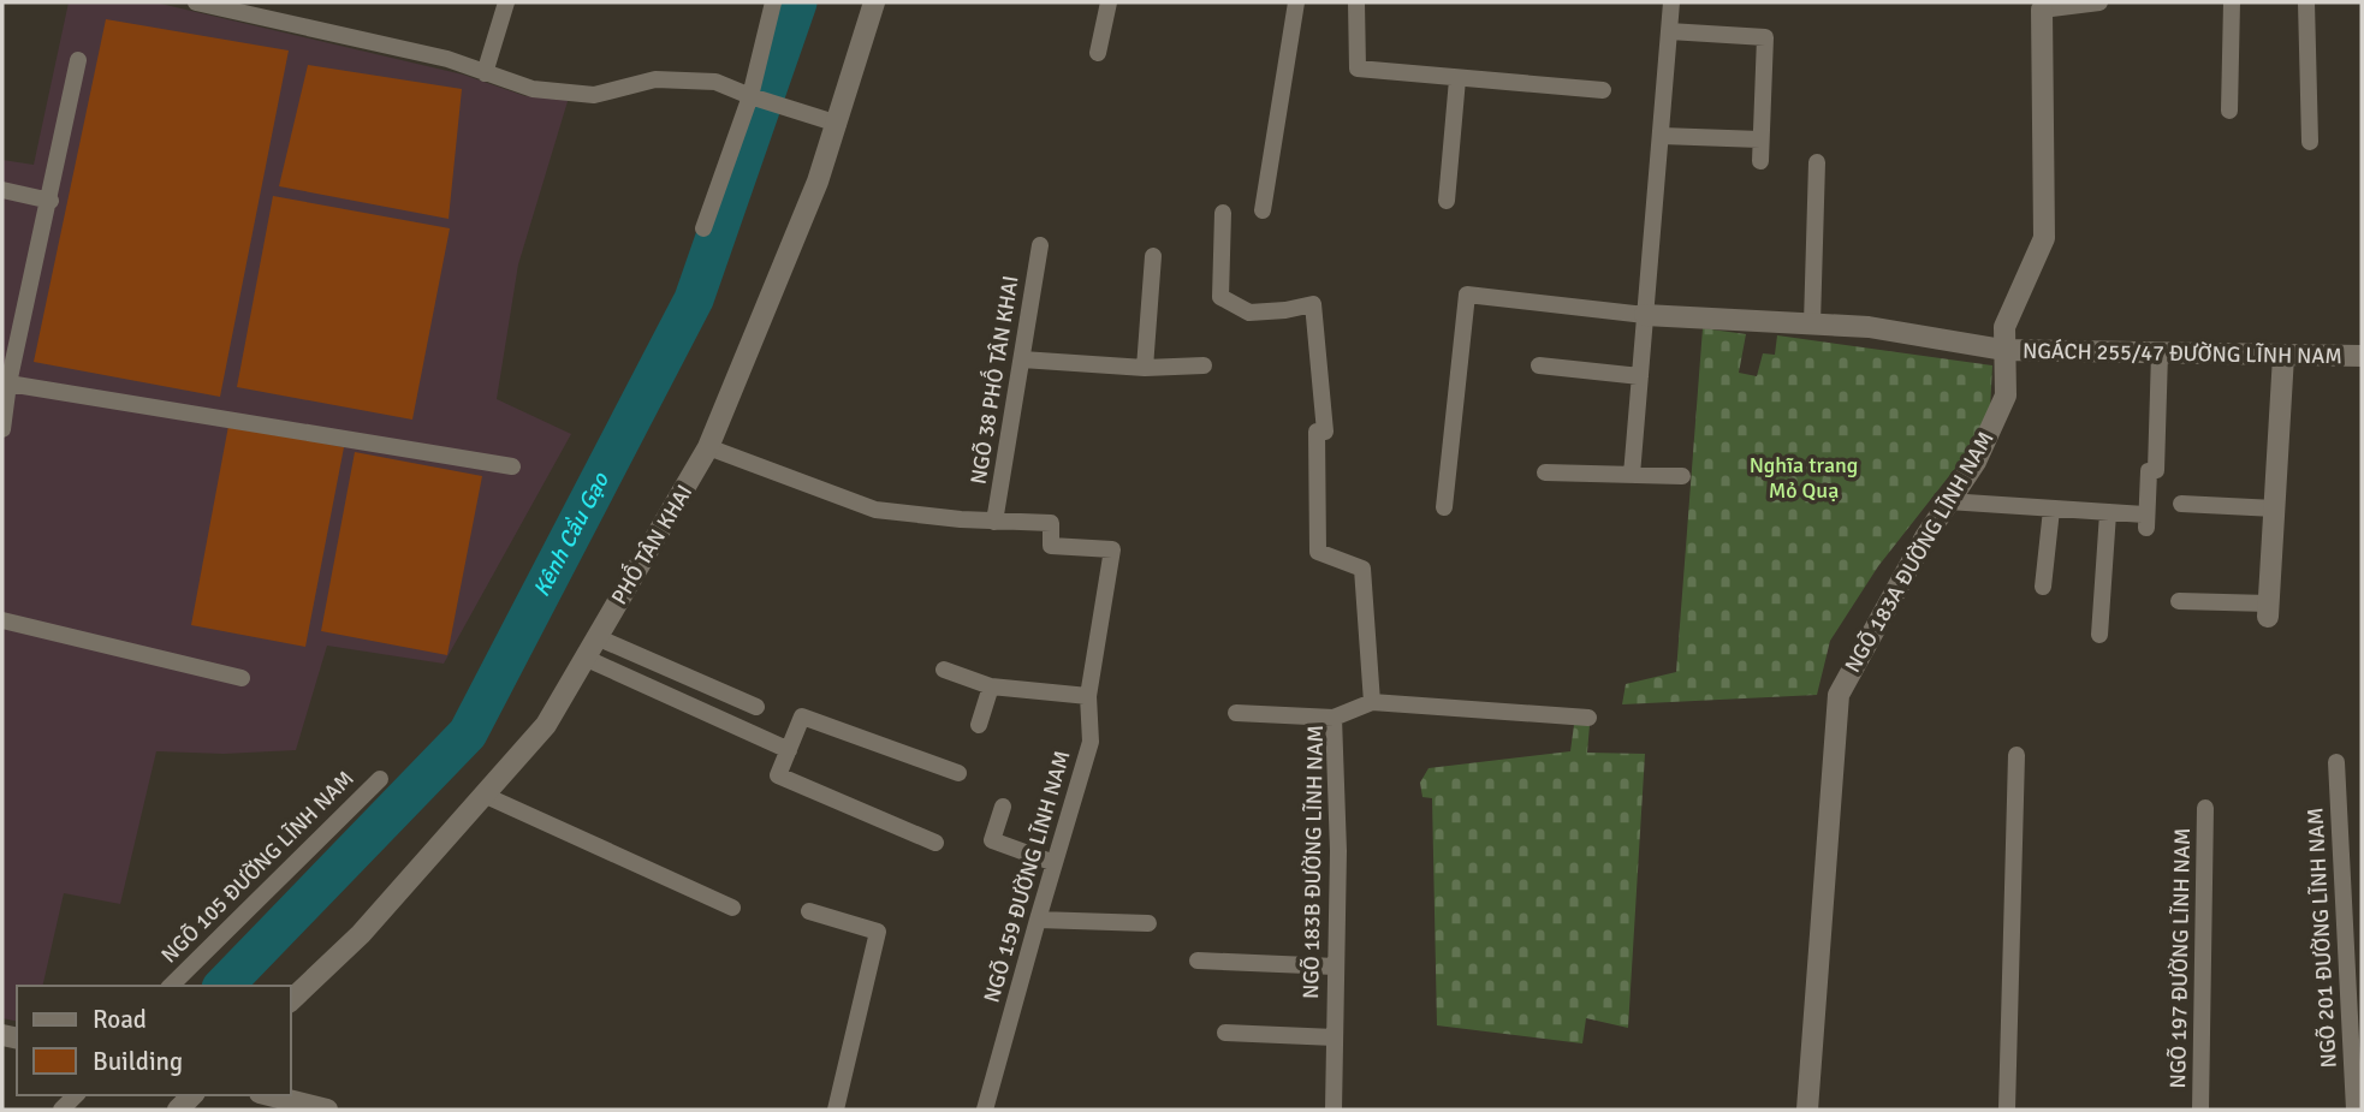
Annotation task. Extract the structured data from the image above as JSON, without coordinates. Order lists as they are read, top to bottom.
{
  "streets": {
    "street": ["NGÁCH 255/47 ĐƯỜNG LĨNH NAM", "PHỐ TÂN KHAI", "NGÕ 183A ĐƯỜNG LĨNH NAM"],
    "lane": [
      "NGÕ 38 PHỐ TÂN KHAI",
      "NGÕ 183B ĐƯỜNG LĨNH NAM",
      "NGÕ 105 ĐƯỜNG LĨNH NAM",
      "NGÕ 159 ĐƯỜNG LĨNH NAM",
      "NGÕ 201 ĐƯỜNG LĨNH NAM",
      "NGÕ 197 ĐƯỜNG LĨNH NAM"
    ]
  },
  "crossings": [
    ["NGÁCH 255/47 ĐƯỜNG LĨNH NAM", "NGÕ 183A ĐƯỜNG LĨNH NAM"],
    ["NGÕ 38 PHỐ TÂN KHAI", "NGÕ 159 ĐƯỜNG LĨNH NAM"]
  ],
  "water": ["Kênh Cầu Gạo"],
  "parks": ["Nghĩa trang Mỏ Quạ"],
  "legend": ["Road", "Building"]
}
